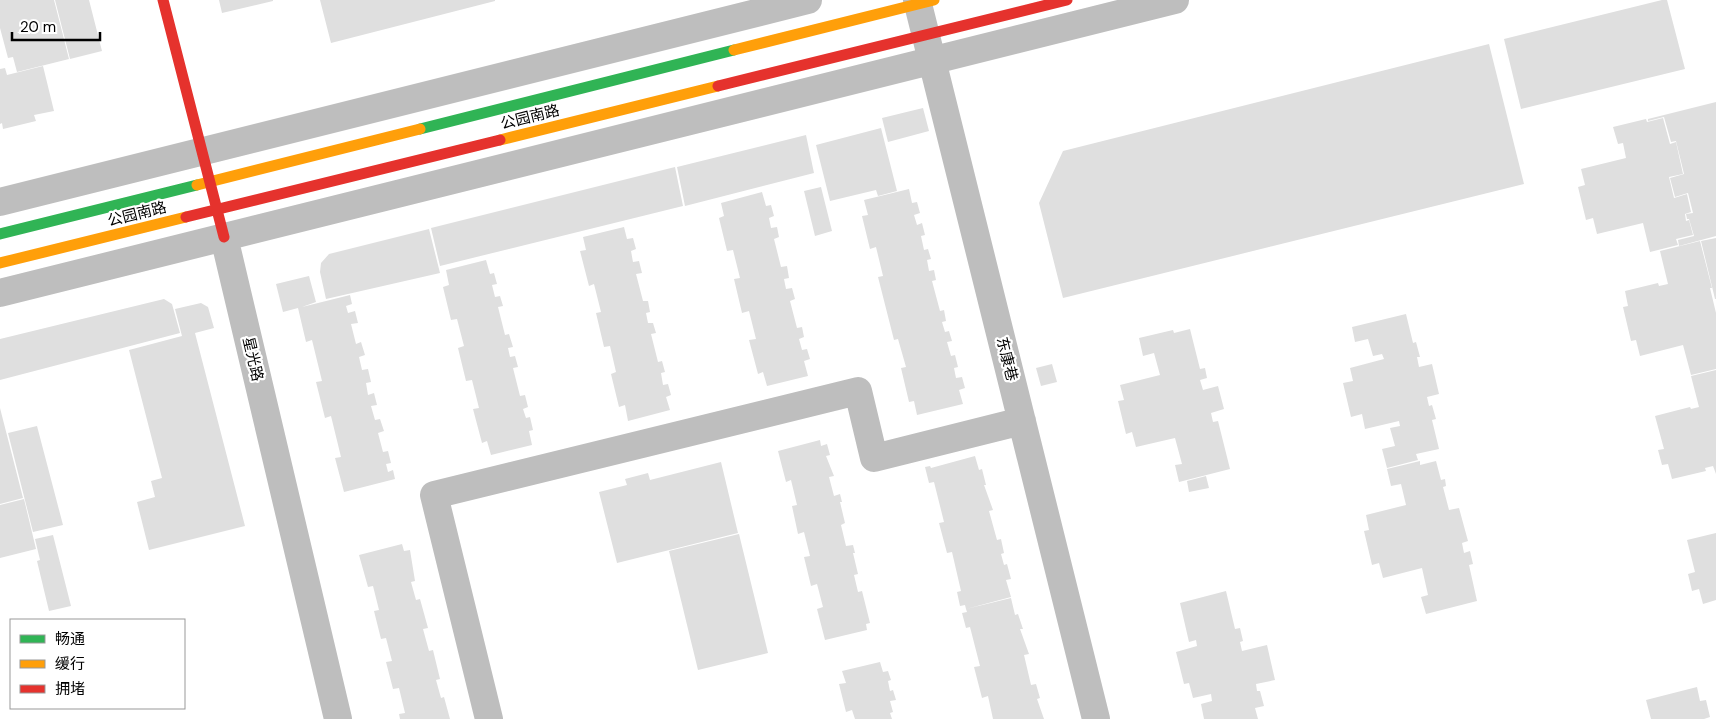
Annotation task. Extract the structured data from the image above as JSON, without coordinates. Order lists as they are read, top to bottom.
{
  "streets": {
    "main road": ["公园南路", "星光路"],
    "street": ["东康巷"]
  },
  "crossings": [
    ["公园南路", "星光路"],
    ["公园南路", "东康巷"]
  ],
  "legend": ["畅通", "缓行", "拥堵"],
  "scale_bar": "20 m"
}
